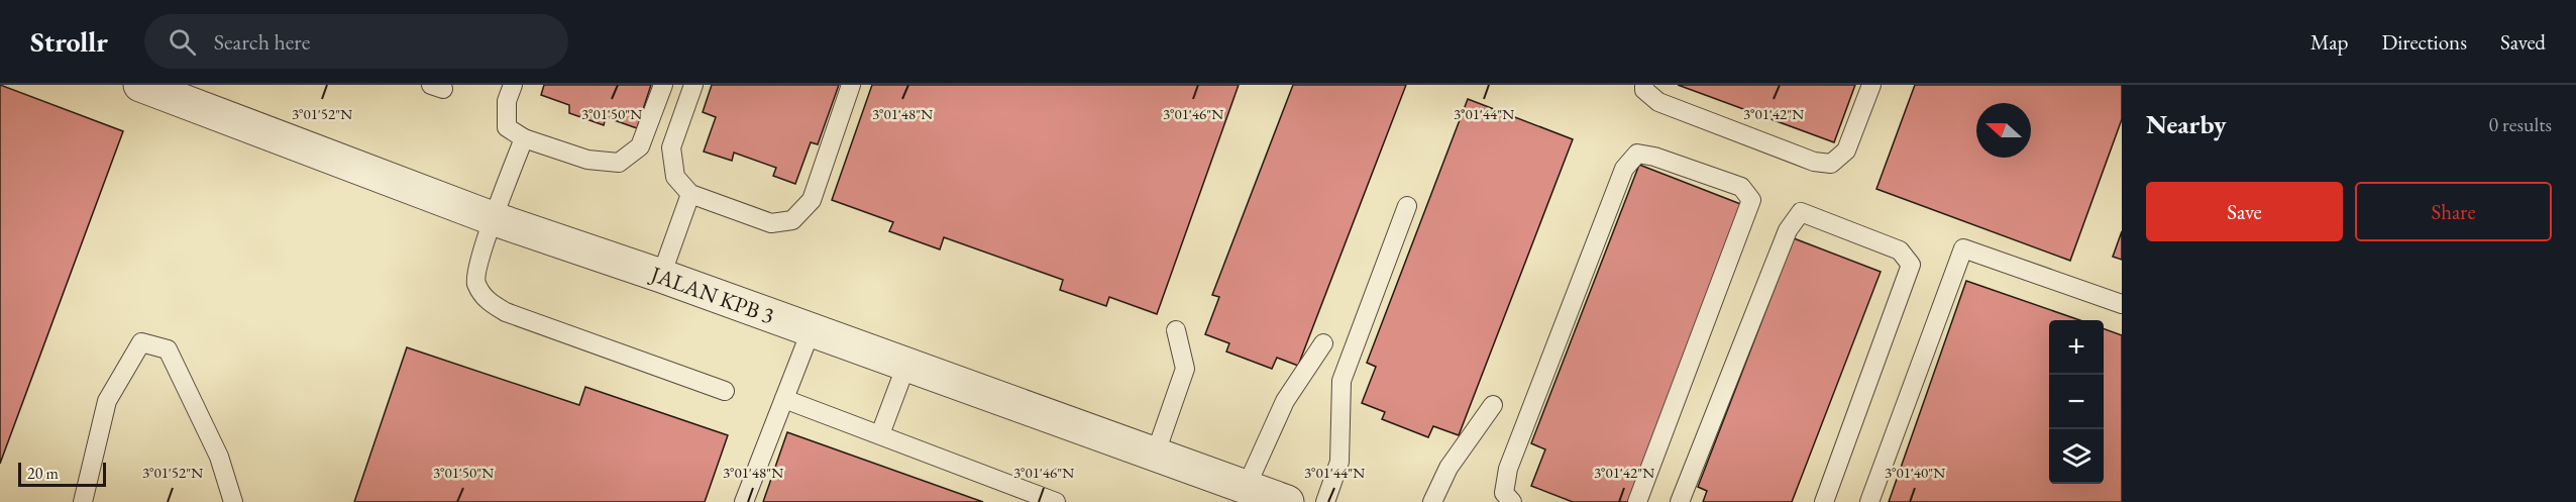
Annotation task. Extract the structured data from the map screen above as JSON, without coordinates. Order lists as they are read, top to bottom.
{
  "streets": {
    "street": ["JALAN KPB 3"]
  },
  "scale_bar": "20 m",
  "north": "left",
  "page": {
    "header": "Strollr",
    "search": "Search here",
    "nav": ["Map", "Directions", "Saved"],
    "heading": ["Nearby", "0 results"],
    "buttons": ["Save", "Share"],
    "map_buttons": ["+", "−"],
    "scale": "20 m"
  },
  "coordinates": [
    "3°01'52\"N",
    "3°01'50\"N",
    "3°01'46\"N",
    "3°01'44\"N",
    "3°01'48\"N",
    "3°01'42\"N",
    "3°01'40\"N"
  ]
}
